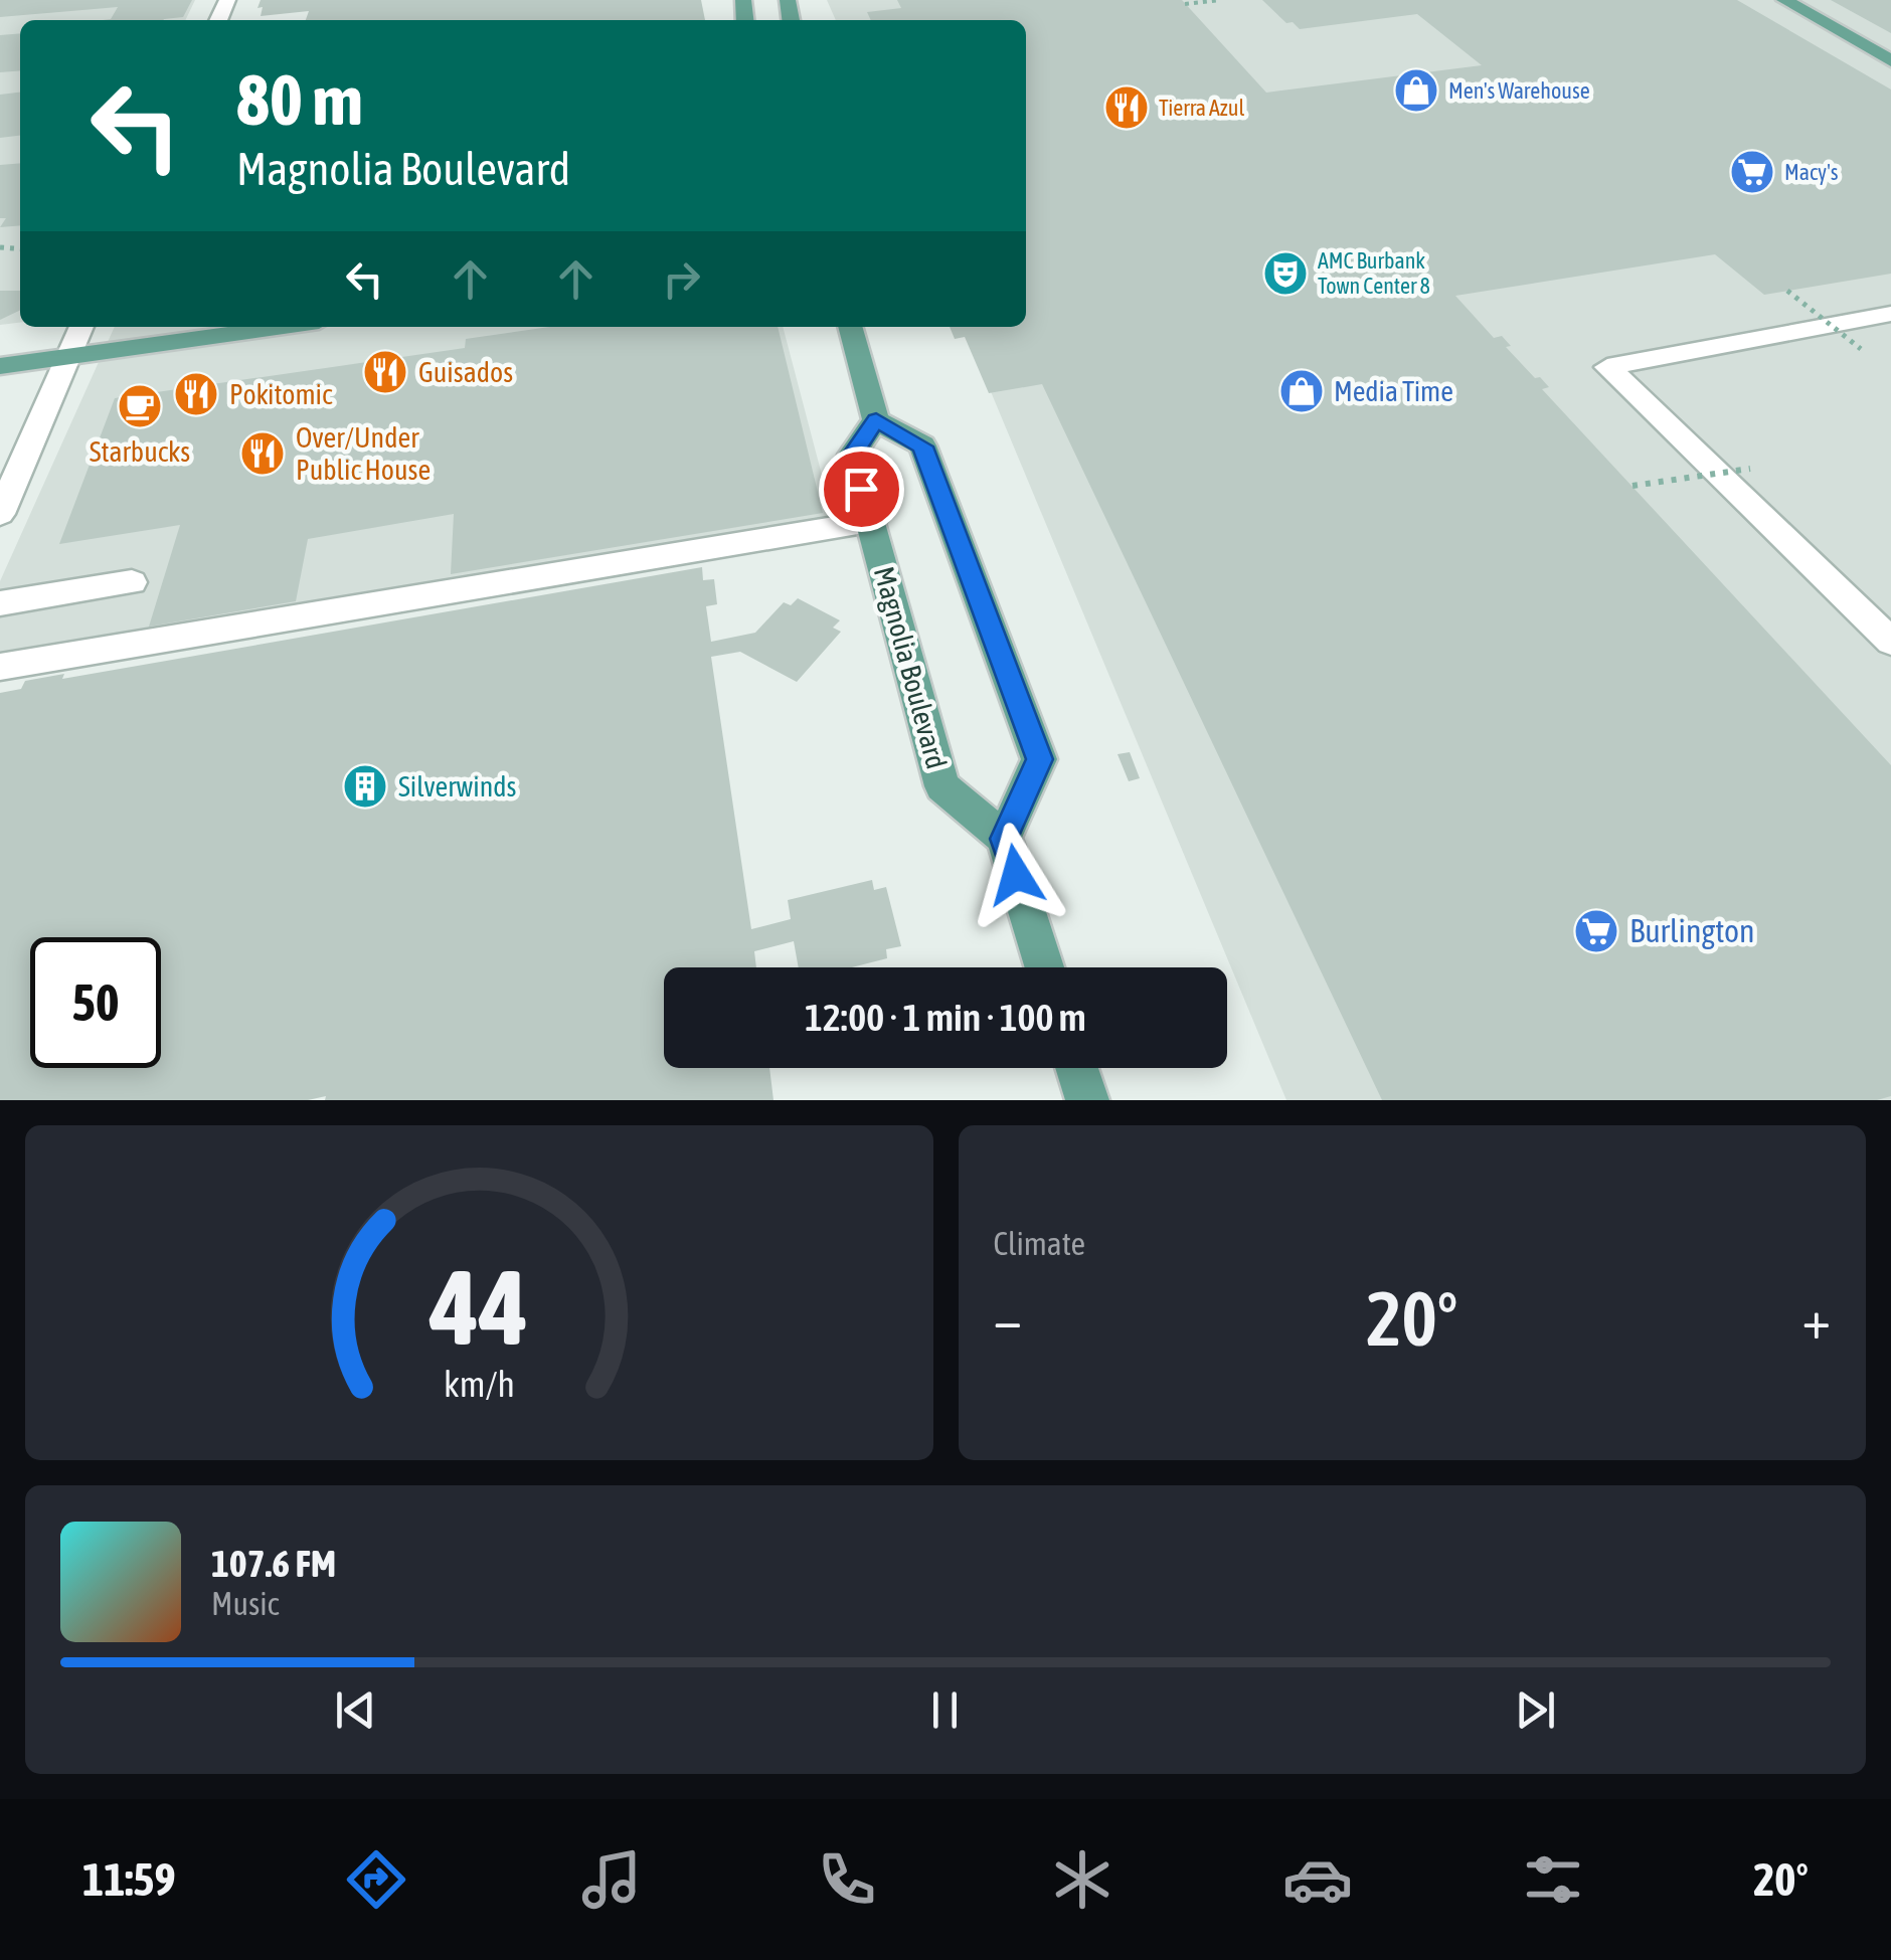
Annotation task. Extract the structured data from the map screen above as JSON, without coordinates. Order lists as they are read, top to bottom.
{
  "streets": {
    "main road": ["Magnolia Boulevard"]
  },
  "places": {
    "shop": ["Men's Warehouse", "Media Time"],
    "restaurant": [
      "Tierra Azul",
      "Guisados",
      "Pokitomic",
      "Over/Under Public House"
    ],
    "supermarket": ["Macy's", "Burlington"],
    "theatre": ["AMC Burbank Town Center 8"],
    "cafe": ["Starbucks"],
    "building": ["Silverwinds"]
  },
  "page": {
    "turn": ["80 m", "Magnolia Boulevard"],
    "limit": "50",
    "trip": "12:00 · 1 min · 100 m",
    "tile": "Climate",
    "heat": ["−", "20°", "+"],
    "song": ["107.6 FM", "Music"],
    "tabs": ["11:59", "20°"],
    "gauge": ["44", "km/h"]
  }
}
